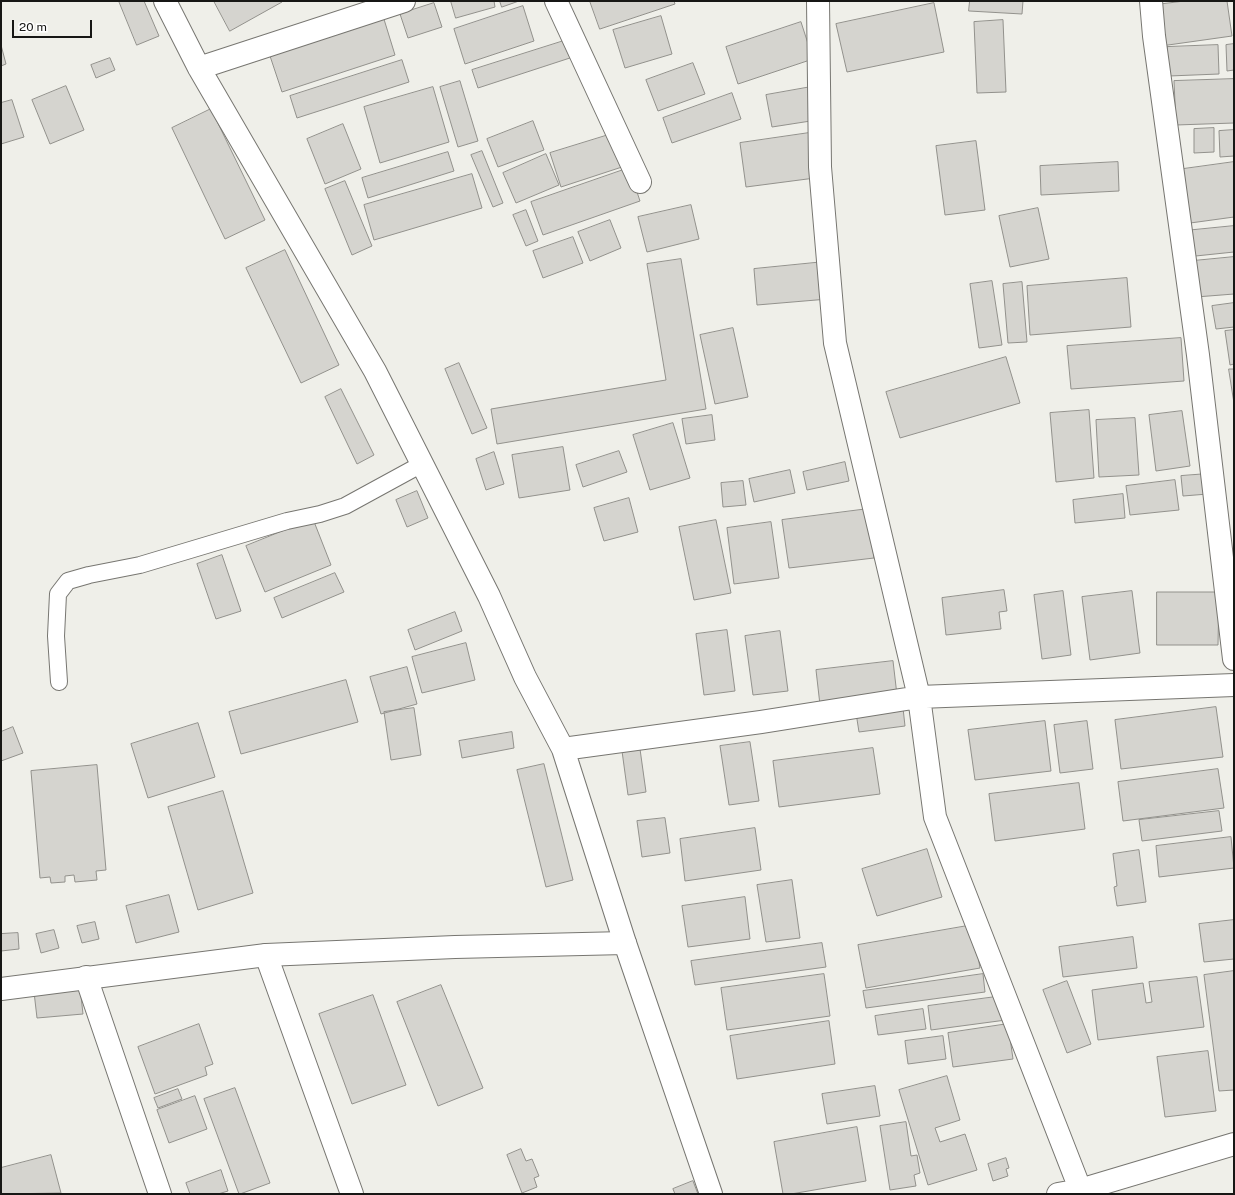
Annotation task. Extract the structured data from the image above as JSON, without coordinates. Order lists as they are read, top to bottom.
{
  "scale_bar": "20 m"
}
